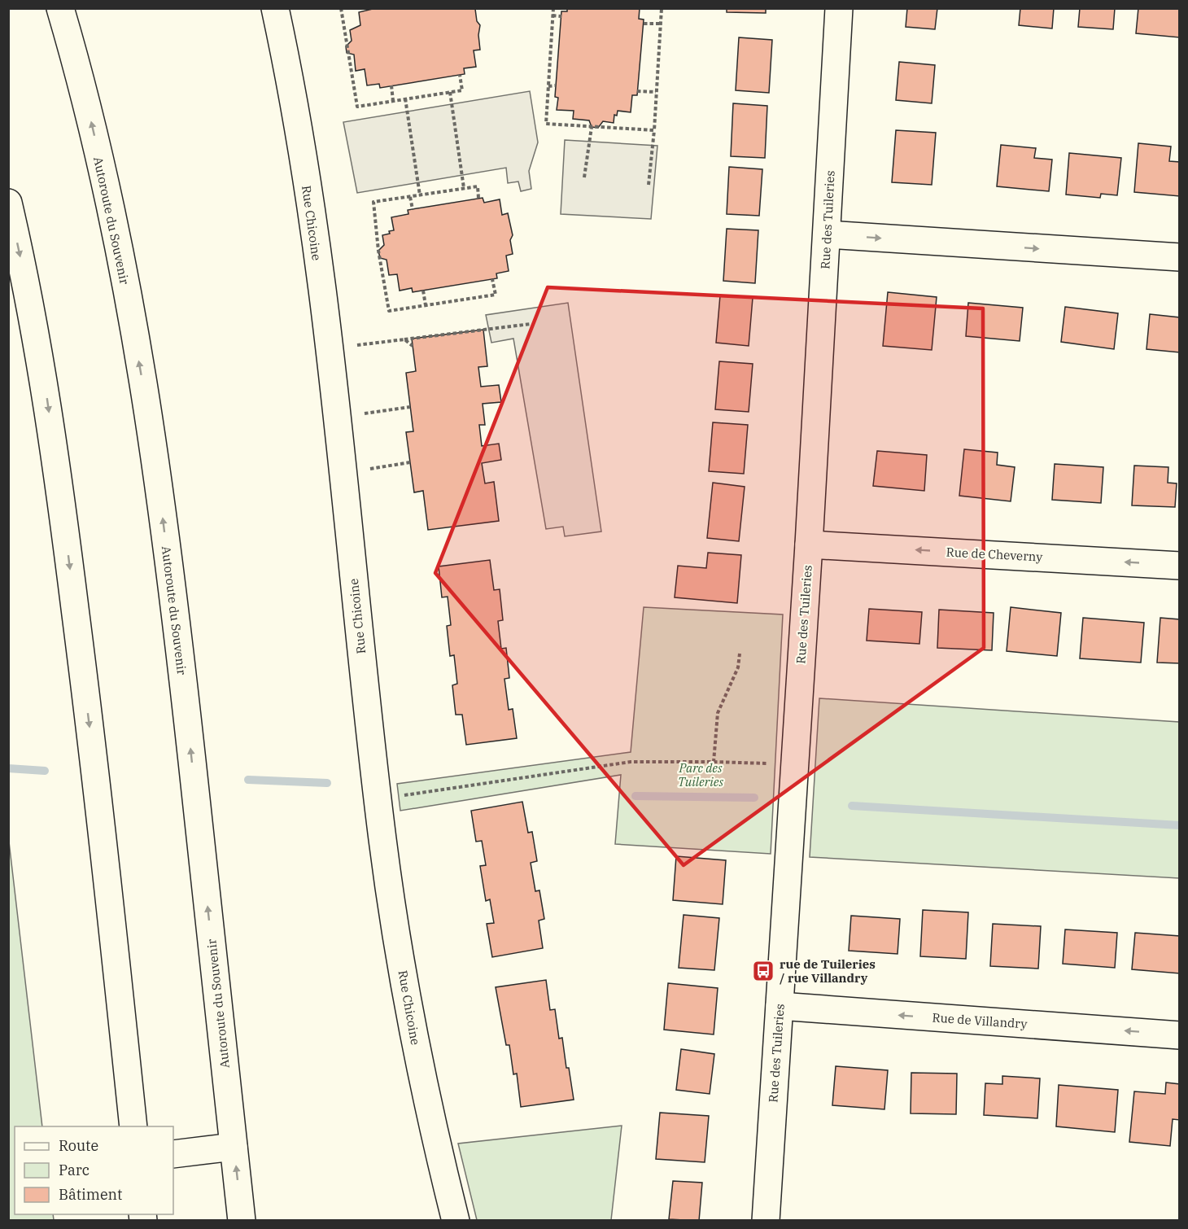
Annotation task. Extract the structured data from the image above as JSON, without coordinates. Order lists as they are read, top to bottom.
{
  "streets": {
    "main road": [
      "Rue des Tuileries",
      "Autoroute du Souvenir",
      "Rue Chicoine",
      "Rue de Cheverny",
      "Rue de Villandry"
    ]
  },
  "crossings": [
    ["Rue des Tuileries", "Rue de Cheverny"],
    ["Rue des Tuileries", "Rue de Villandry"]
  ],
  "one_way": ["Rue de Cheverny", "Rue de Villandry"],
  "parks": ["Parc des Tuileries"],
  "places": {
    "bus stop": ["rue de Tuileries / rue Villandry"]
  },
  "legend": ["Route", "Parc", "Bâtiment"]
}
